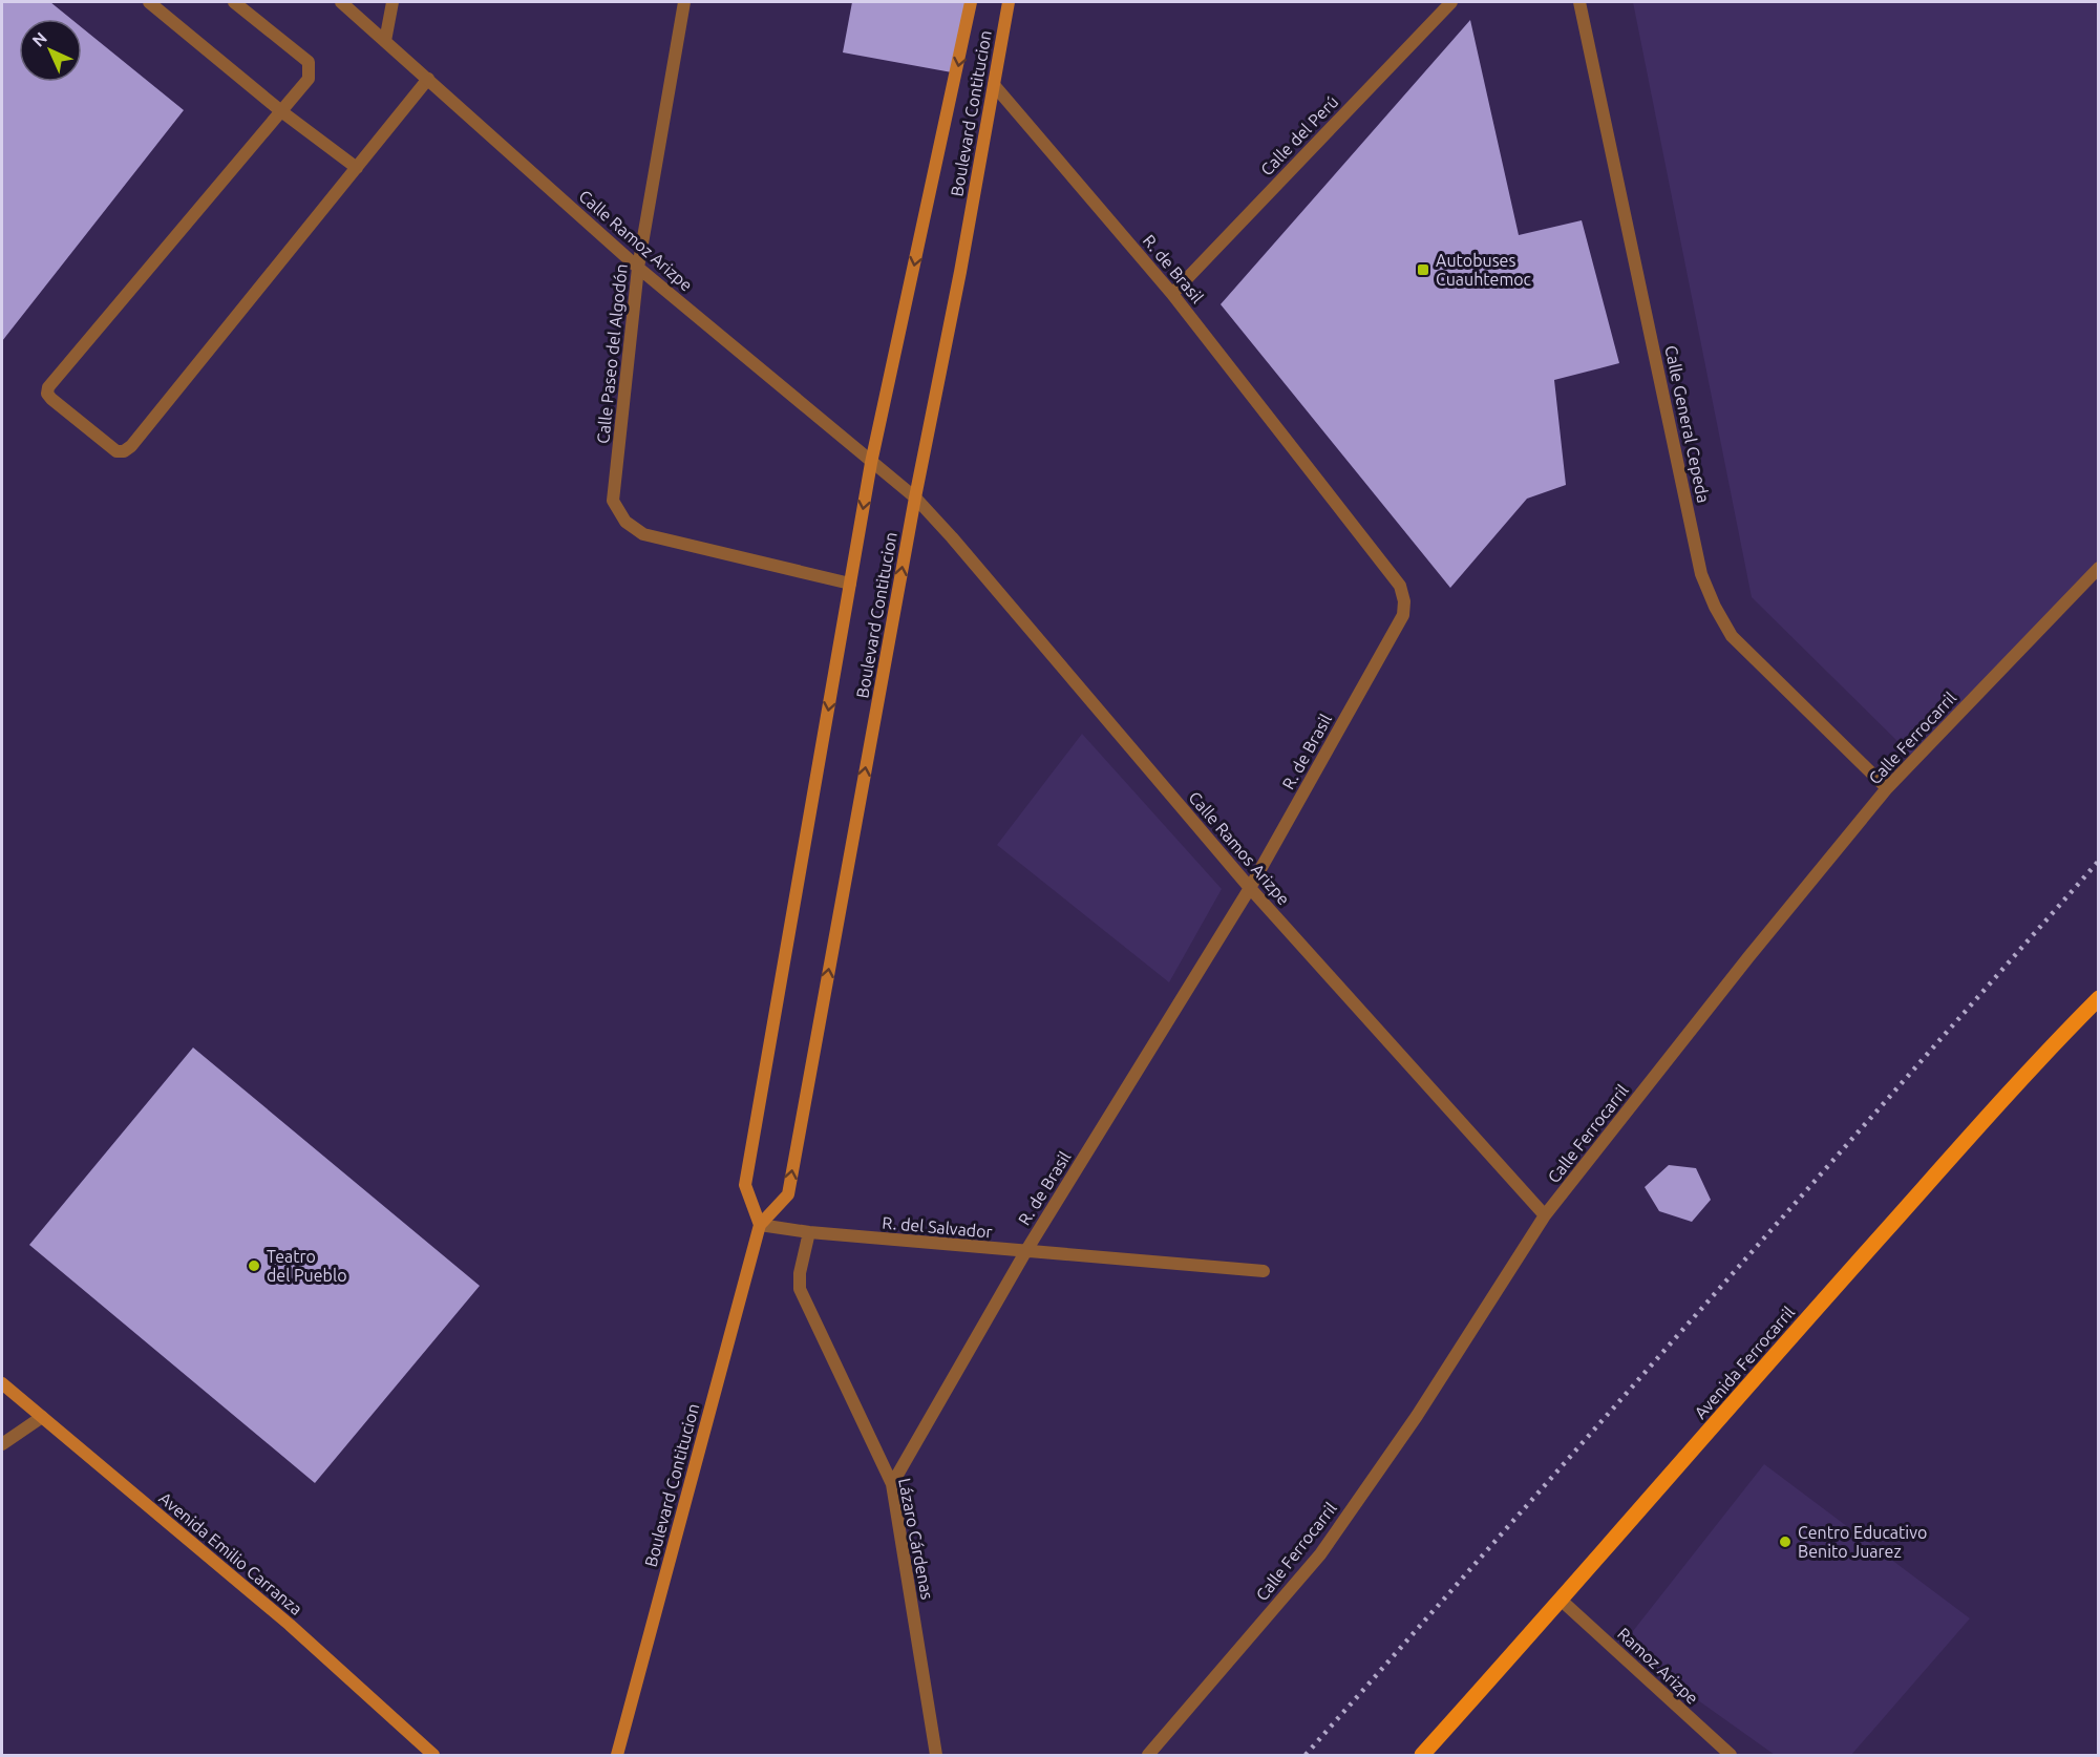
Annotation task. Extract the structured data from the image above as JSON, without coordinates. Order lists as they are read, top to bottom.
{
  "streets": {
    "main road": ["Avenida Ferrocarril"],
    "street": [
      "Boulevard Contitucion",
      "Calle del Perú",
      "Calle Ramoz Arizpe",
      "R. de Brasil",
      "Calle Paseo del Algodón",
      "Calle General Cepeda",
      "Calle Ferrocarril",
      "Calle Ramos Arizpe",
      "R. del Salvador",
      "Lázaro Cárdenas",
      "Avenida Emilio Carranza",
      "Ramoz Arizpe"
    ]
  },
  "crossings": [
    ["Boulevard Contitucion", "Calle Ramoz Arizpe"],
    ["Boulevard Contitucion", "R. de Brasil"],
    ["Boulevard Contitucion", "Calle Paseo del Algodón"],
    ["Boulevard Contitucion", "Calle Ramos Arizpe"],
    ["Boulevard Contitucion", "R. del Salvador"],
    ["Calle del Perú", "R. de Brasil"],
    ["Calle Ramoz Arizpe", "Calle Paseo del Algodón"],
    ["Calle Ramoz Arizpe", "Calle Ramos Arizpe"],
    ["R. de Brasil", "Calle Ramos Arizpe"],
    ["R. de Brasil", "R. del Salvador"],
    ["R. de Brasil", "Lázaro Cárdenas"],
    ["Calle General Cepeda", "Calle Ferrocarril"],
    ["Calle Ferrocarril", "Calle Ramos Arizpe"],
    ["R. del Salvador", "Lázaro Cárdenas"],
    ["Avenida Ferrocarril", "Ramoz Arizpe"]
  ],
  "places": {
    "transit": ["Autobuses Cuauhtemoc"],
    "other": ["Teatro del Pueblo", "Centro Educativo Benito Juarez"]
  },
  "north": "top left"
}
